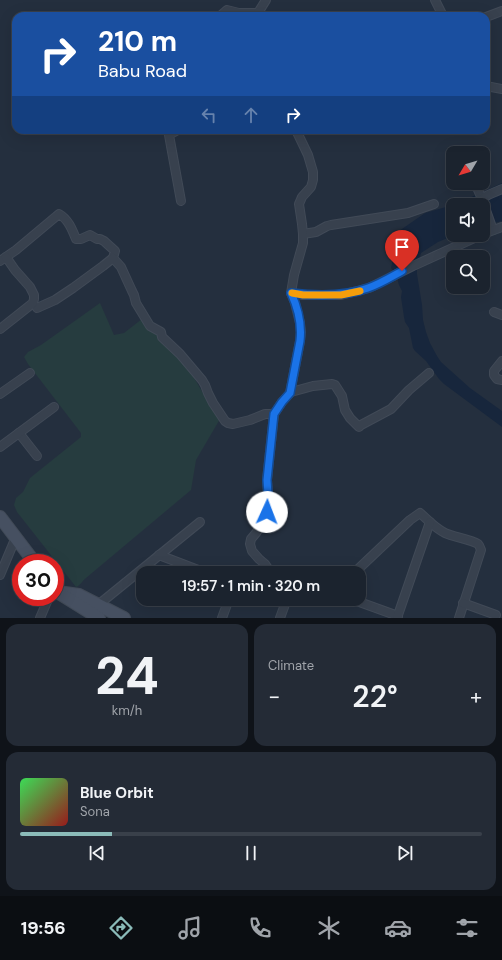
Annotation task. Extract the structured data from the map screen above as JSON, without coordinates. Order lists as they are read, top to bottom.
{
  "north": "bottom left",
  "page": {
    "turn": ["210 m", "Babu Road"],
    "limit": "30",
    "trip": "19:57 · 1 min · 320 m",
    "tile": [
      ["24", "km/h"],
      "Climate"
    ],
    "heat": ["−", "22°", "+"],
    "song": ["Blue Orbit", "Sona"],
    "tabs": "19:56"
  }
}
